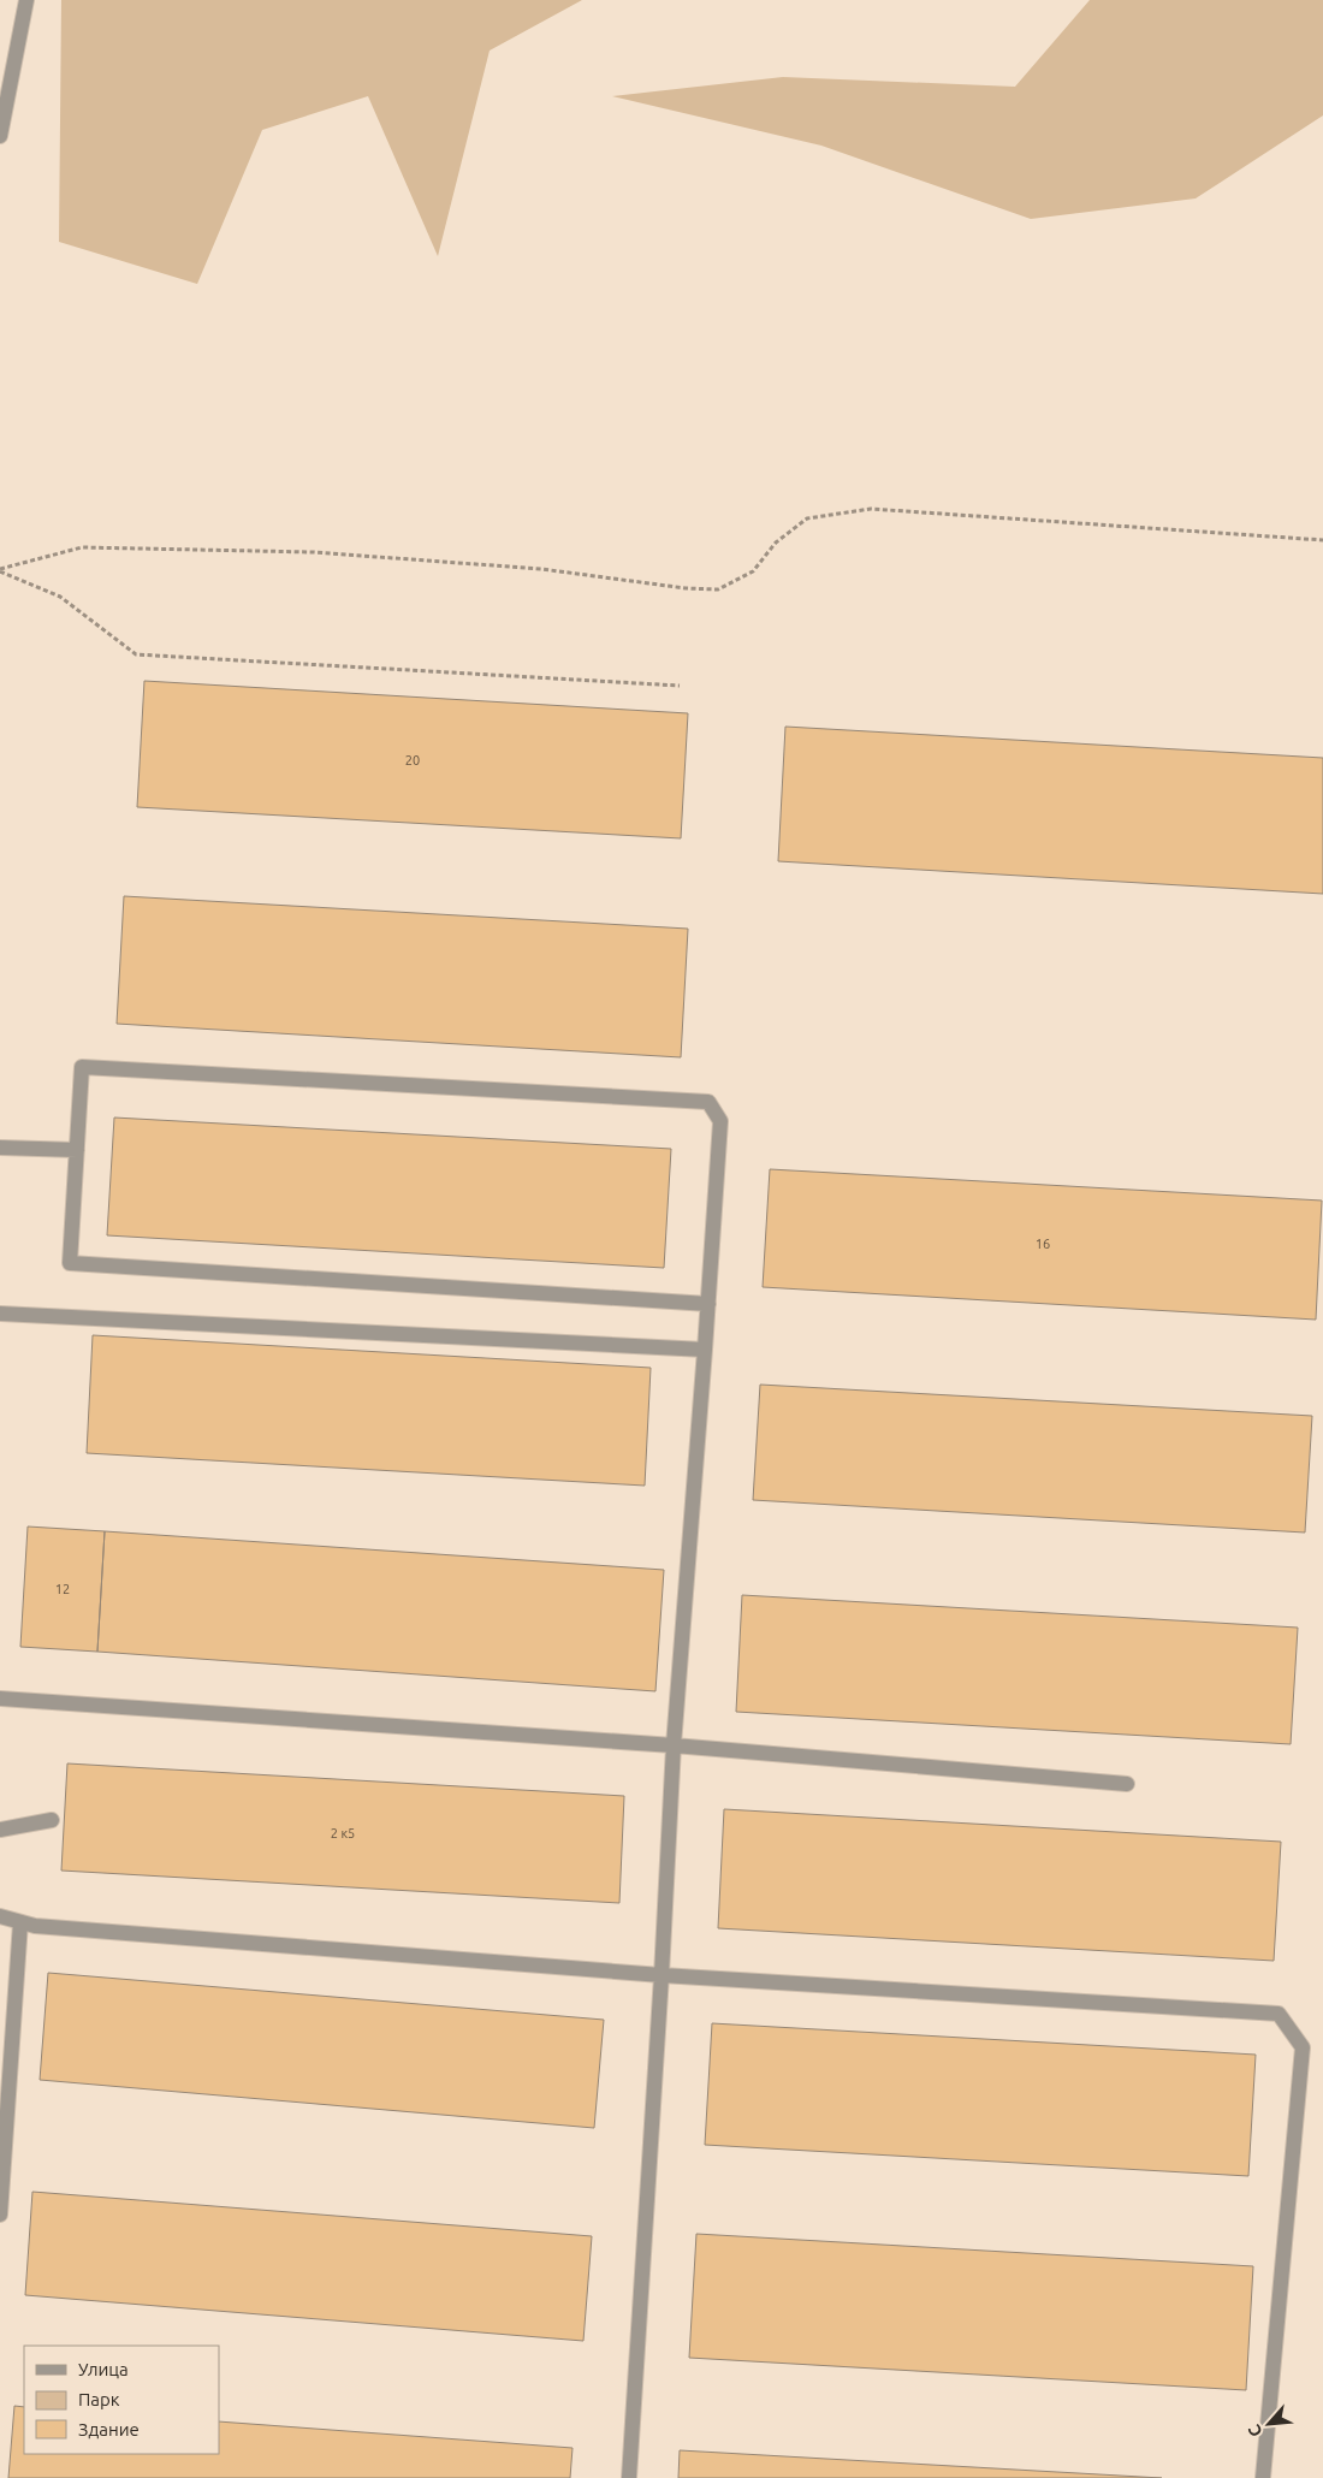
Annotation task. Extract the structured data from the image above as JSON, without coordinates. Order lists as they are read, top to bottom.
{
  "house_numbers": [
    "20",
    "16",
    "12",
    "2 к5"
  ],
  "legend": ["Улица", "Парк", "Здание"],
  "north": "bottom left"
}
